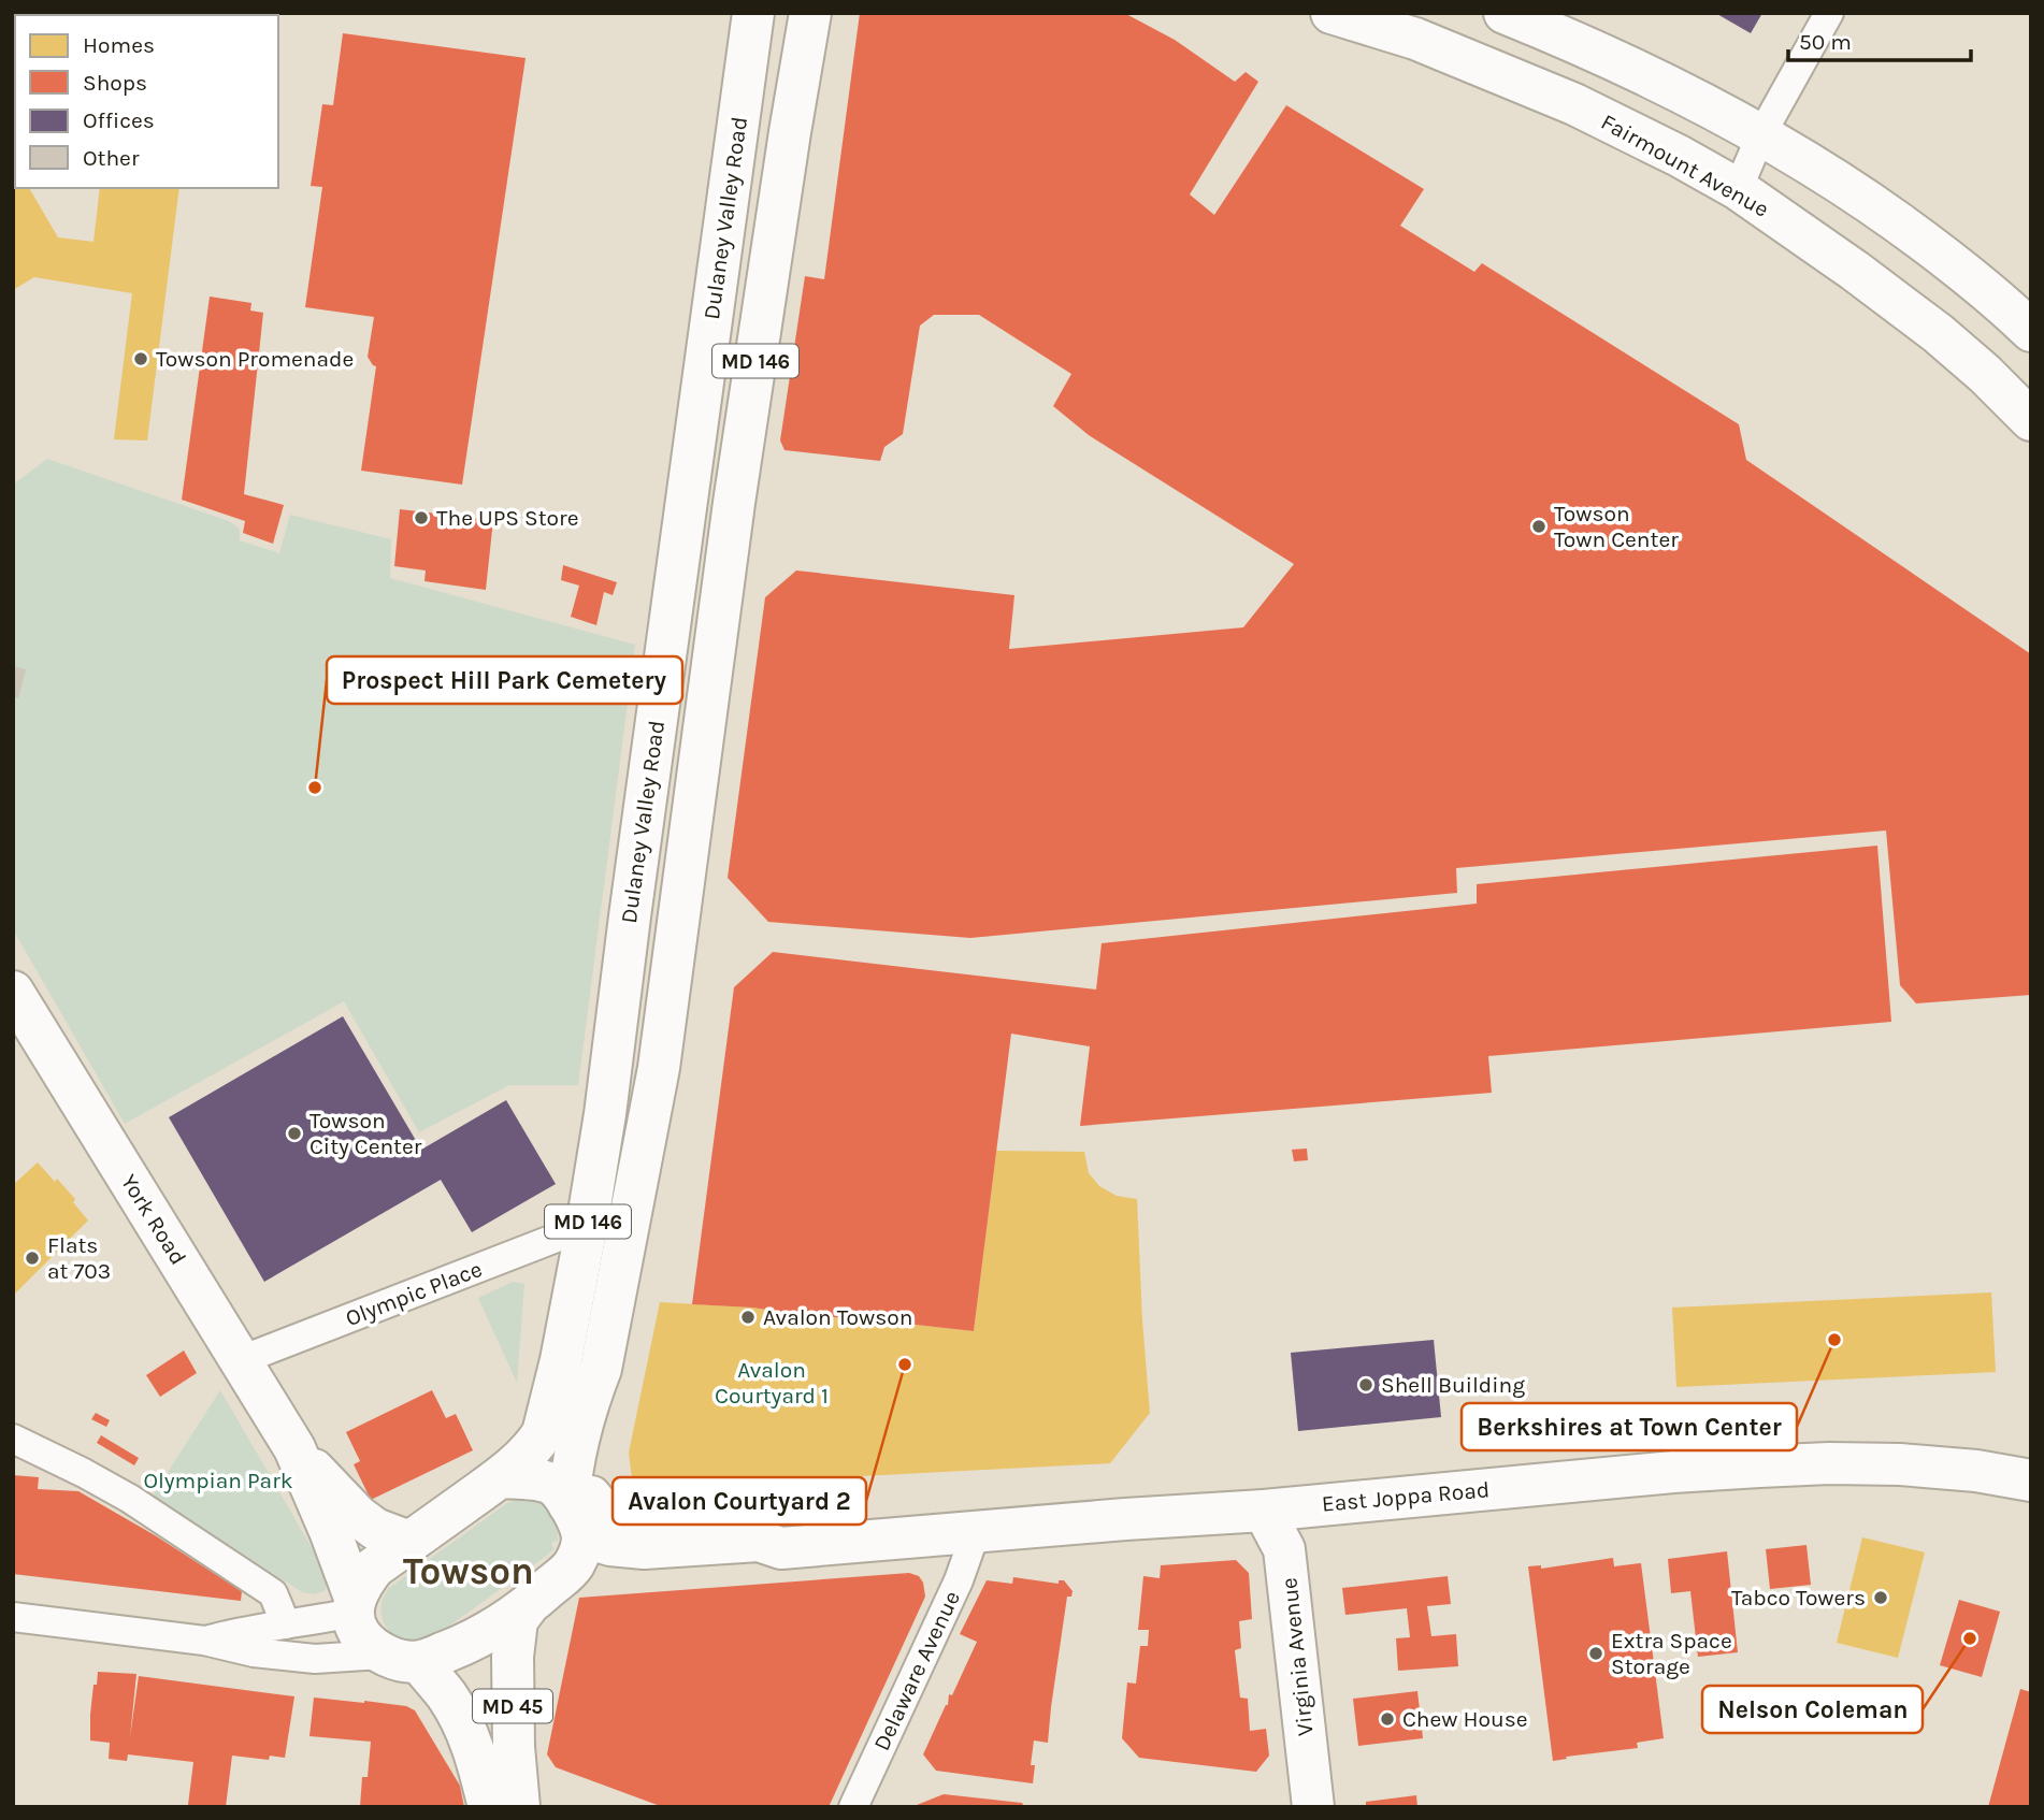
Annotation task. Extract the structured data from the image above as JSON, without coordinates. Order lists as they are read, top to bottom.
{
  "streets": {
    "main road": [
      "Fairmount Avenue",
      "Dulaney Valley Road",
      "MD 146",
      "York Road",
      "East Joppa Road",
      "Virginia Avenue",
      "MD 45"
    ],
    "street": ["Olympic Place", "Delaware Avenue"]
  },
  "crossings": [
    ["Dulaney Valley Road", "York Road"],
    ["Dulaney Valley Road", "Olympic Place"],
    ["Dulaney Valley Road", "MD 45"],
    ["MD 146", "East Joppa Road"],
    ["MD 146", "MD 45"],
    ["York Road", "Olympic Place"],
    ["York Road", "MD 45"],
    ["East Joppa Road", "Virginia Avenue"],
    ["East Joppa Road", "Delaware Avenue"],
    ["East Joppa Road", "MD 45"]
  ],
  "districts": ["Towson"],
  "parks": ["Avalon Courtyard 1", "Olympian Park"],
  "places": [
    "Towson Promenade",
    "The UPS Store",
    "Towson Town Center",
    "Prospect Hill Park Cemetery",
    "Towson City Center",
    "Flats at 703",
    "Avalon Towson",
    "Berkshires at Town Center",
    "Avalon Courtyard 2",
    "Shell Building",
    "Tabco Towers",
    "Nelson Coleman",
    "Extra Space Storage",
    "Chew House"
  ],
  "legend": [
    "Homes",
    "Shops",
    "Offices",
    "Other"
  ],
  "scale_bar": "50 m"
}
